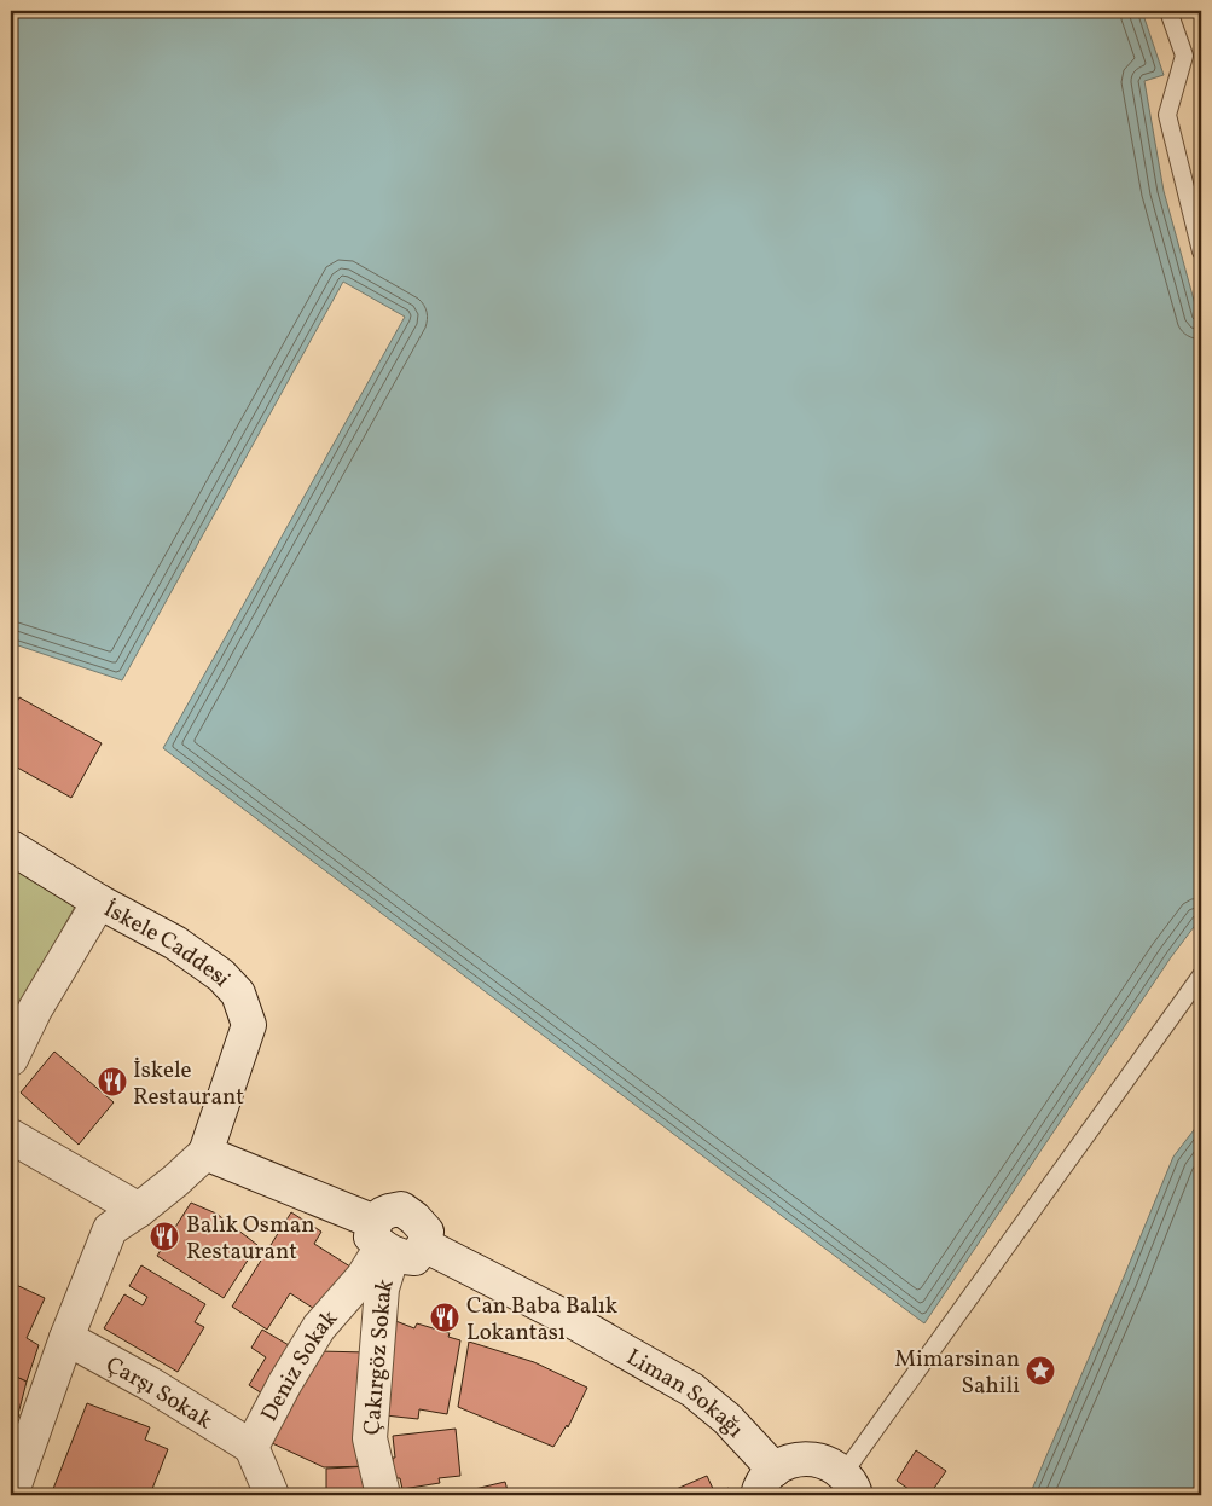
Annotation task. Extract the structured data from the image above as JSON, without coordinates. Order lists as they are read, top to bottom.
{
  "streets": {
    "street": [
      "İskele Caddesi",
      "Çakırgöz Sokak",
      "Deniz Sokak",
      "Çarşı Sokak",
      "Liman Sokağı"
    ]
  },
  "crossings": [
    ["Çakırgöz Sokak", "Deniz Sokak"],
    ["Çakırgöz Sokak", "Liman Sokağı"],
    ["Deniz Sokak", "Çarşı Sokak"],
    ["Deniz Sokak", "Liman Sokağı"]
  ],
  "places": {
    "restaurant": ["İskele Restaurant", "Balık Osman Restaurant", "Can Baba Balık Lokantası"],
    "place": ["Mimarsinan Sahili"]
  }
}
